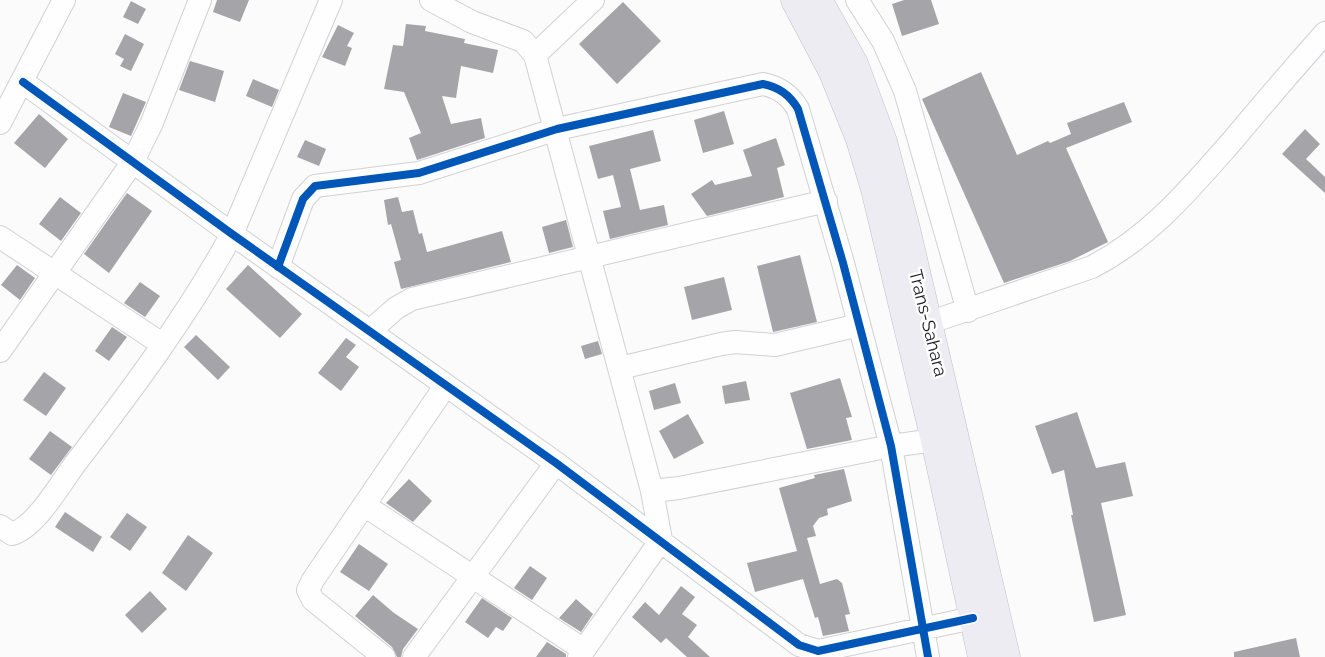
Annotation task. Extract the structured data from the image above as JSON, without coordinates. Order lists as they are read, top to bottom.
{
  "streets": {
    "highway": ["Trans-Sahara"]
  }
}
